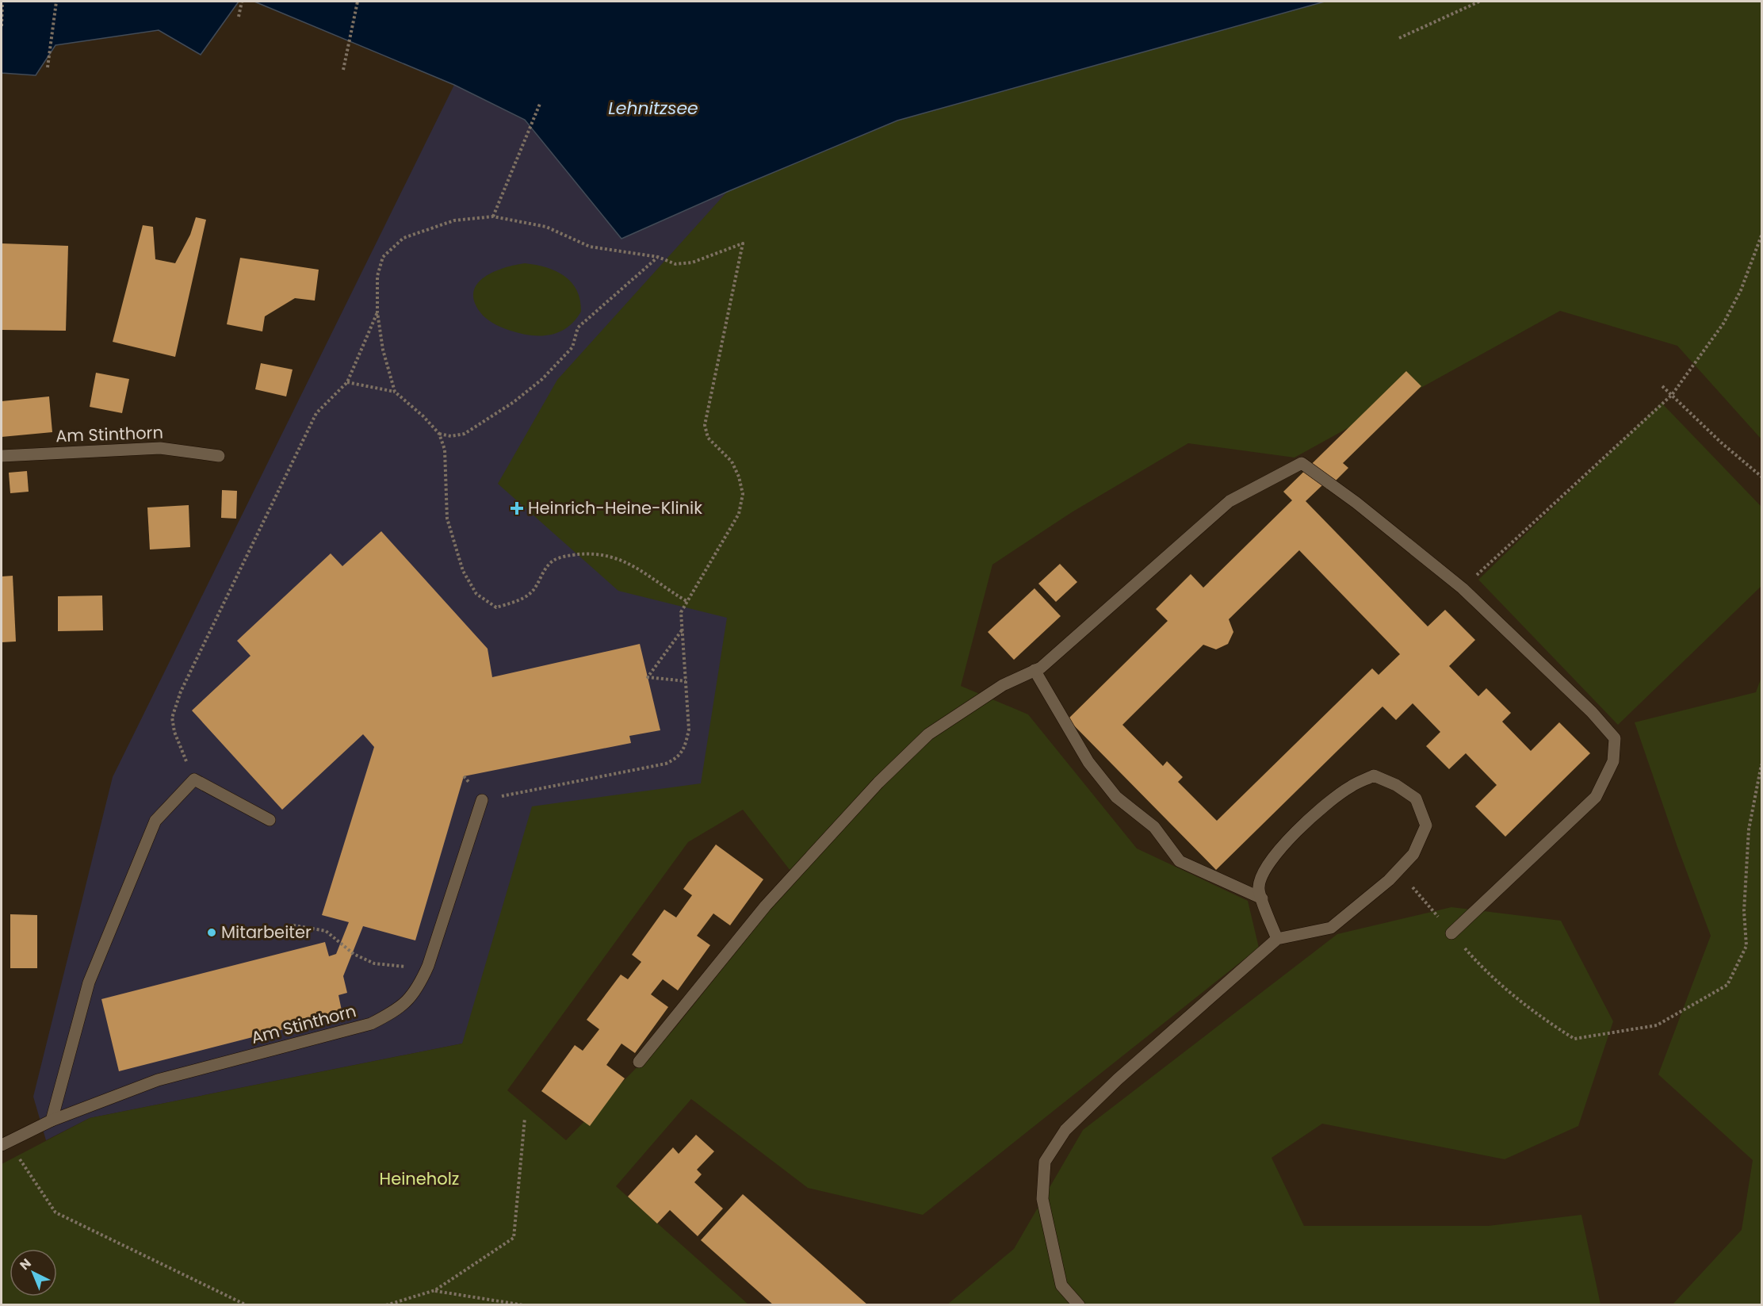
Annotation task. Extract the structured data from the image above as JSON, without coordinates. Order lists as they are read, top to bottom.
{
  "streets": {
    "street": ["Am Stinthorn"]
  },
  "water": ["Lehnitzsee"],
  "parks": ["Heineholz"],
  "places": {
    "health": ["Heinrich-Heine-Klinik"],
    "other": ["Mitarbeiter"]
  },
  "north": "top left"
}
